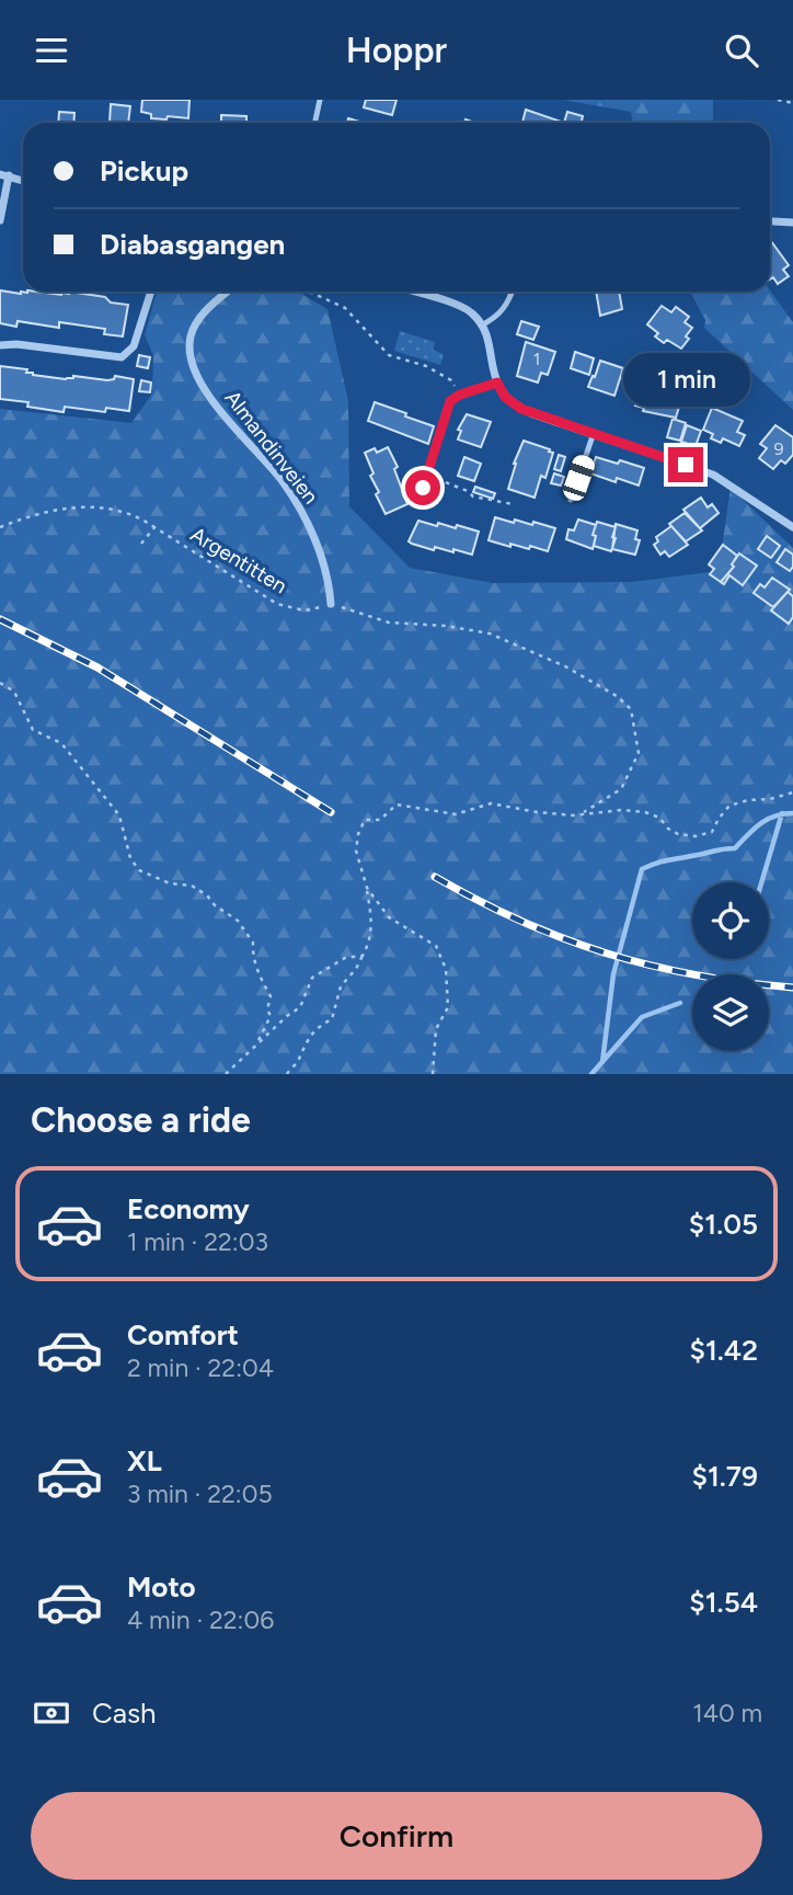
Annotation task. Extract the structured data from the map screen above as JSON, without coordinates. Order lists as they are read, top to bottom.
{
  "streets": {
    "street": ["Almandinveien"],
    "path": ["Argentitten"]
  },
  "crossings": [
    ["Almandinveien", "Argentitten"]
  ],
  "house_numbers": ["1", "9"],
  "page": {
    "header": "Hoppr",
    "banner": ["Pickup", "Diabasgangen"],
    "bubble": "1 min",
    "heading": "Choose a ride",
    "list": [
      {
        "name": "Economy",
        "note": "1 min · 22:03",
        "value": "$1.05"
      },
      {
        "name": "Comfort",
        "note": "2 min · 22:04",
        "value": "$1.42"
      },
      {
        "name": "XL",
        "note": "3 min · 22:05",
        "value": "$1.79"
      },
      {
        "name": "Moto",
        "note": "4 min · 22:06",
        "value": "$1.54"
      }
    ],
    "pay": ["Cash", "140 m"],
    "buttons": "Confirm"
  }
}
